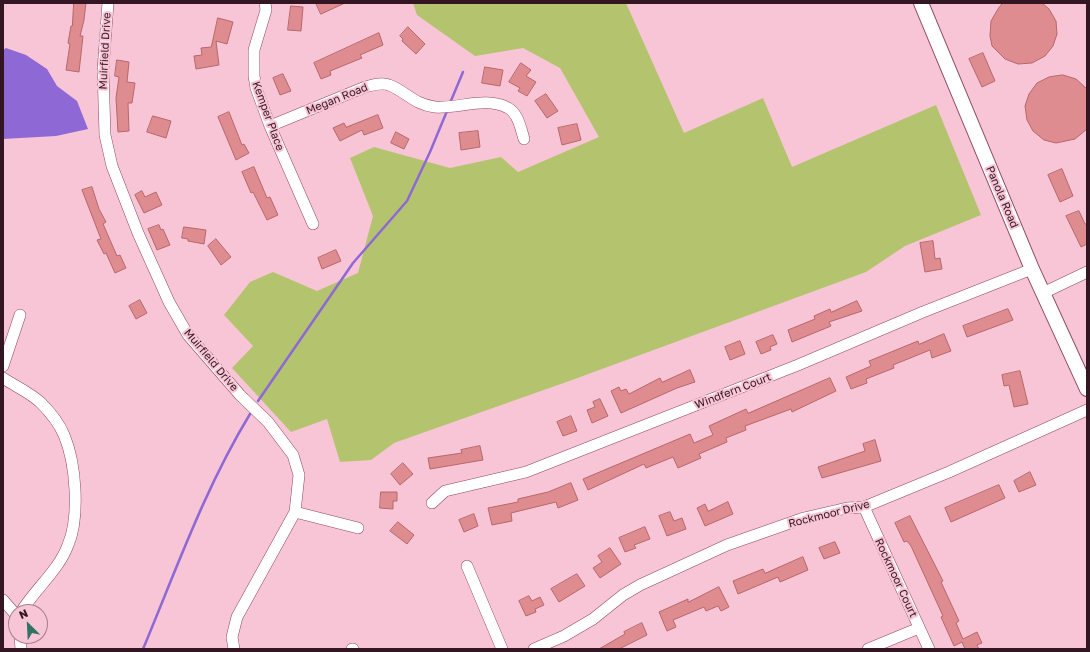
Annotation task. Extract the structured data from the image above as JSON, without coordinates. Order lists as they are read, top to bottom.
{
  "streets": {
    "main road": ["Panola Road"],
    "street": [
      "Muirfield Drive",
      "Megan Road",
      "Kemper Place",
      "Windfern Court",
      "Rockmoor Drive",
      "Rockmoor Court"
    ]
  },
  "crossings": [
    ["Megan Road", "Kemper Place"],
    ["Panola Road", "Windfern Court"],
    ["Rockmoor Drive", "Rockmoor Court"]
  ],
  "north": "top left"
}
